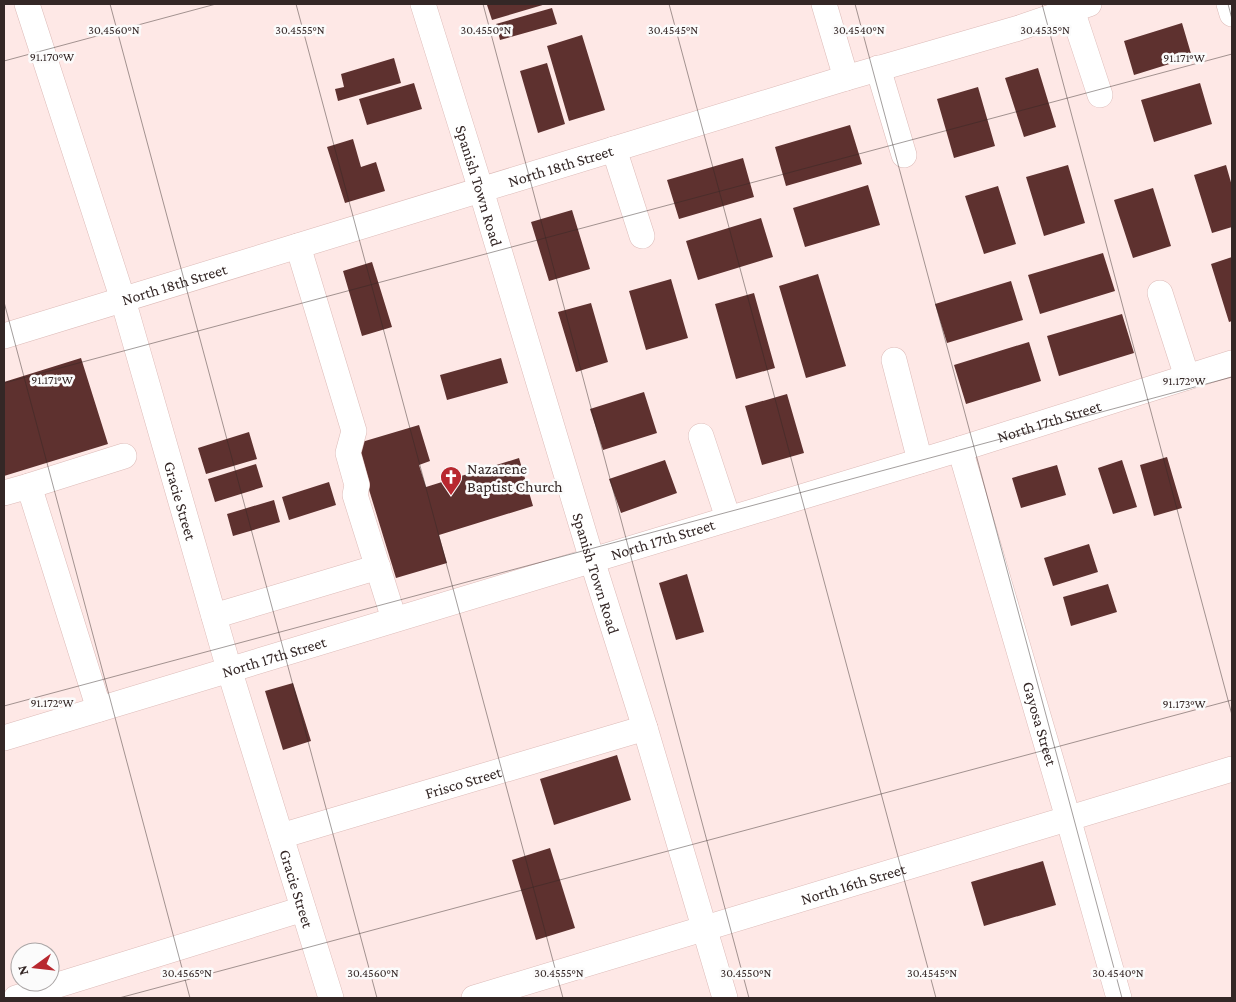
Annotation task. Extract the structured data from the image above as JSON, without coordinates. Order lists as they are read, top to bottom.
{
  "streets": {
    "street": [
      "North 18th Street",
      "Spanish Town Road",
      "North 17th Street",
      "Gracie Street",
      "Gayosa Street",
      "Frisco Street",
      "North 16th Street"
    ]
  },
  "crossings": [
    ["North 18th Street", "Spanish Town Road"],
    ["North 18th Street", "Gracie Street"],
    ["Spanish Town Road", "North 17th Street"],
    ["Spanish Town Road", "Frisco Street"],
    ["Spanish Town Road", "North 16th Street"],
    ["North 17th Street", "Gracie Street"],
    ["North 17th Street", "Gayosa Street"],
    ["Gracie Street", "Frisco Street"],
    ["Gayosa Street", "North 16th Street"]
  ],
  "places": {
    "church": ["Nazarene Baptist Church"]
  },
  "north": "left",
  "coordinates": [
    "30.4560°N",
    "30.4555°N",
    "30.4550°N",
    "30.4545°N",
    "30.4540°N",
    "30.4535°N",
    "91.170°W",
    "91.171°W",
    "91.172°W",
    "91.173°W",
    "30.4565°N"
  ]
}
